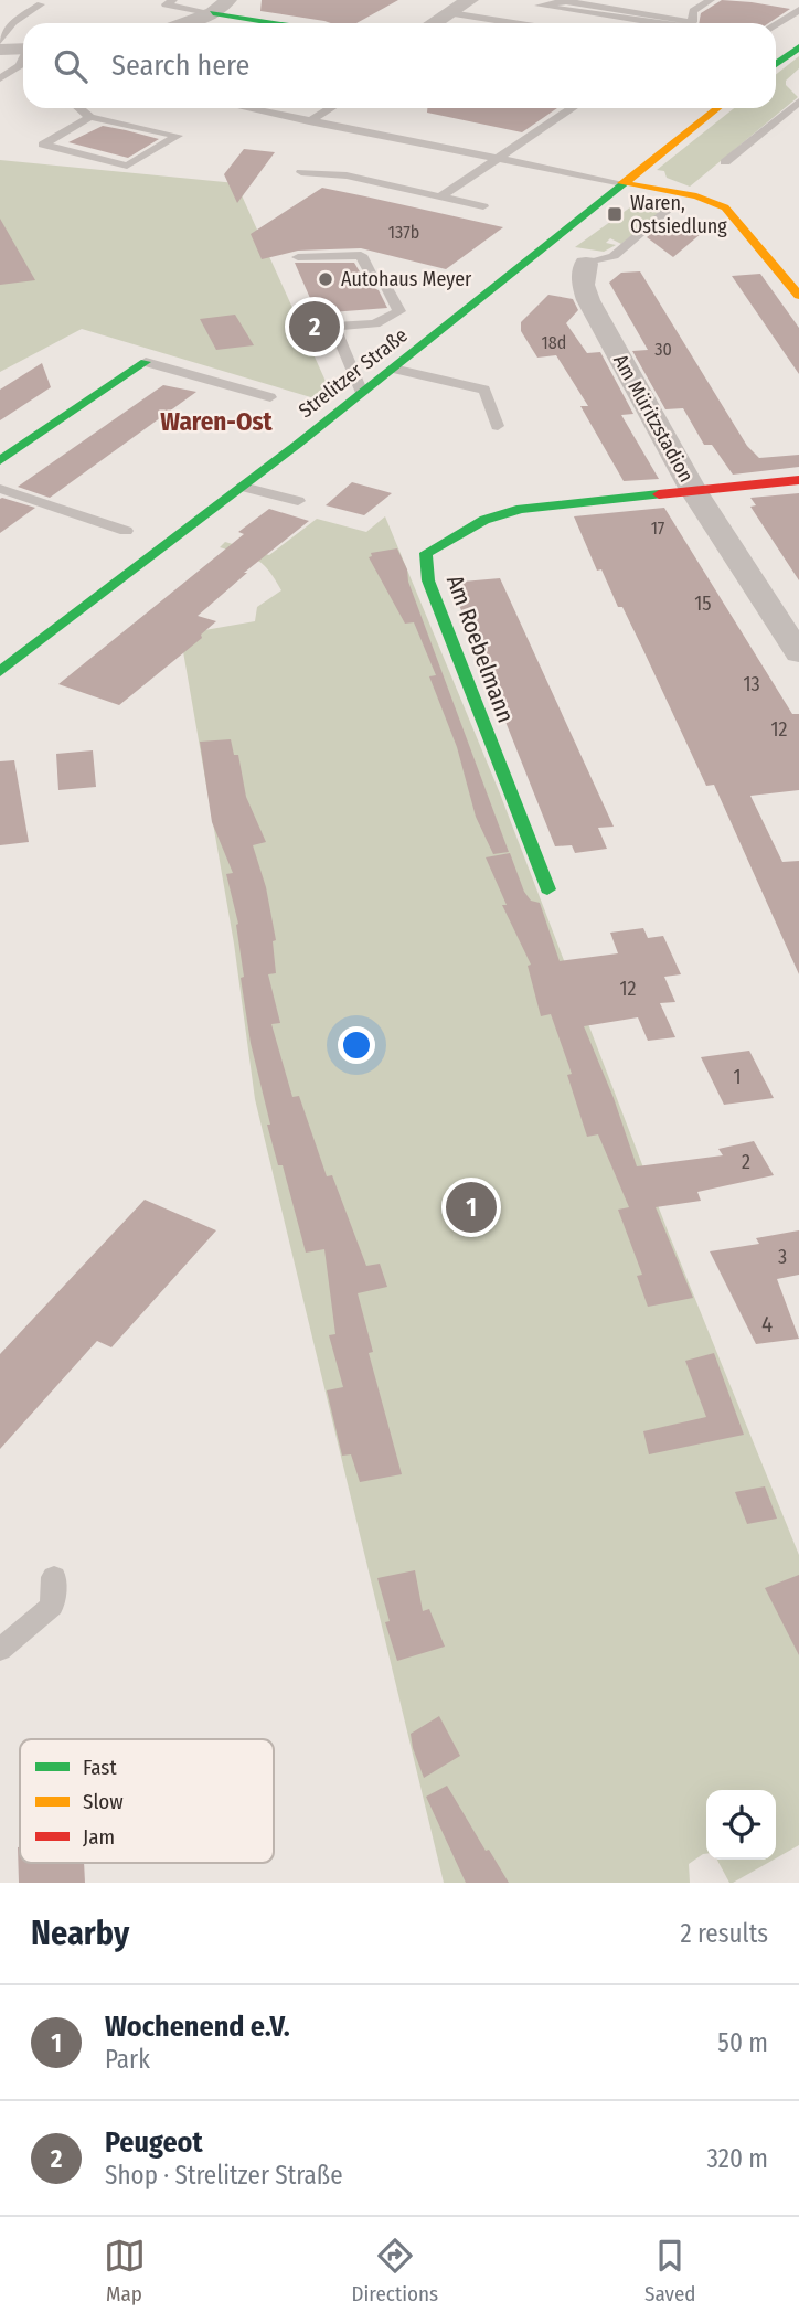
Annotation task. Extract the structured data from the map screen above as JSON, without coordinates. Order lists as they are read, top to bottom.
{
  "streets": {
    "street": ["Strelitzer Straße", "Am Müritzstadion", "Am Roebelmann"]
  },
  "crossings": [
    ["Am Müritzstadion", "Am Roebelmann"]
  ],
  "districts": ["Waren-Ost"],
  "places": {
    "transit": ["Waren, Ostsiedlung"],
    "other": ["Autohaus Meyer"]
  },
  "house_numbers": [
    "137b",
    "18d",
    "30",
    "17",
    "15",
    "13",
    "12",
    "12",
    "1",
    "2",
    "3",
    "4"
  ],
  "legend": ["Fast", "Slow", "Jam"],
  "page": {
    "search": "Search here",
    "pins": ["2", "1"],
    "heading": ["Nearby", "2 results"],
    "list": [
      {
        "mark": "1",
        "name": "Wochenend e.V.",
        "note": "Park",
        "value": "50 m"
      },
      {
        "mark": "2",
        "name": "Peugeot",
        "note": "Shop · Strelitzer Straße",
        "value": "320 m"
      }
    ],
    "nav": ["Map", "Directions", "Saved"]
  }
}
